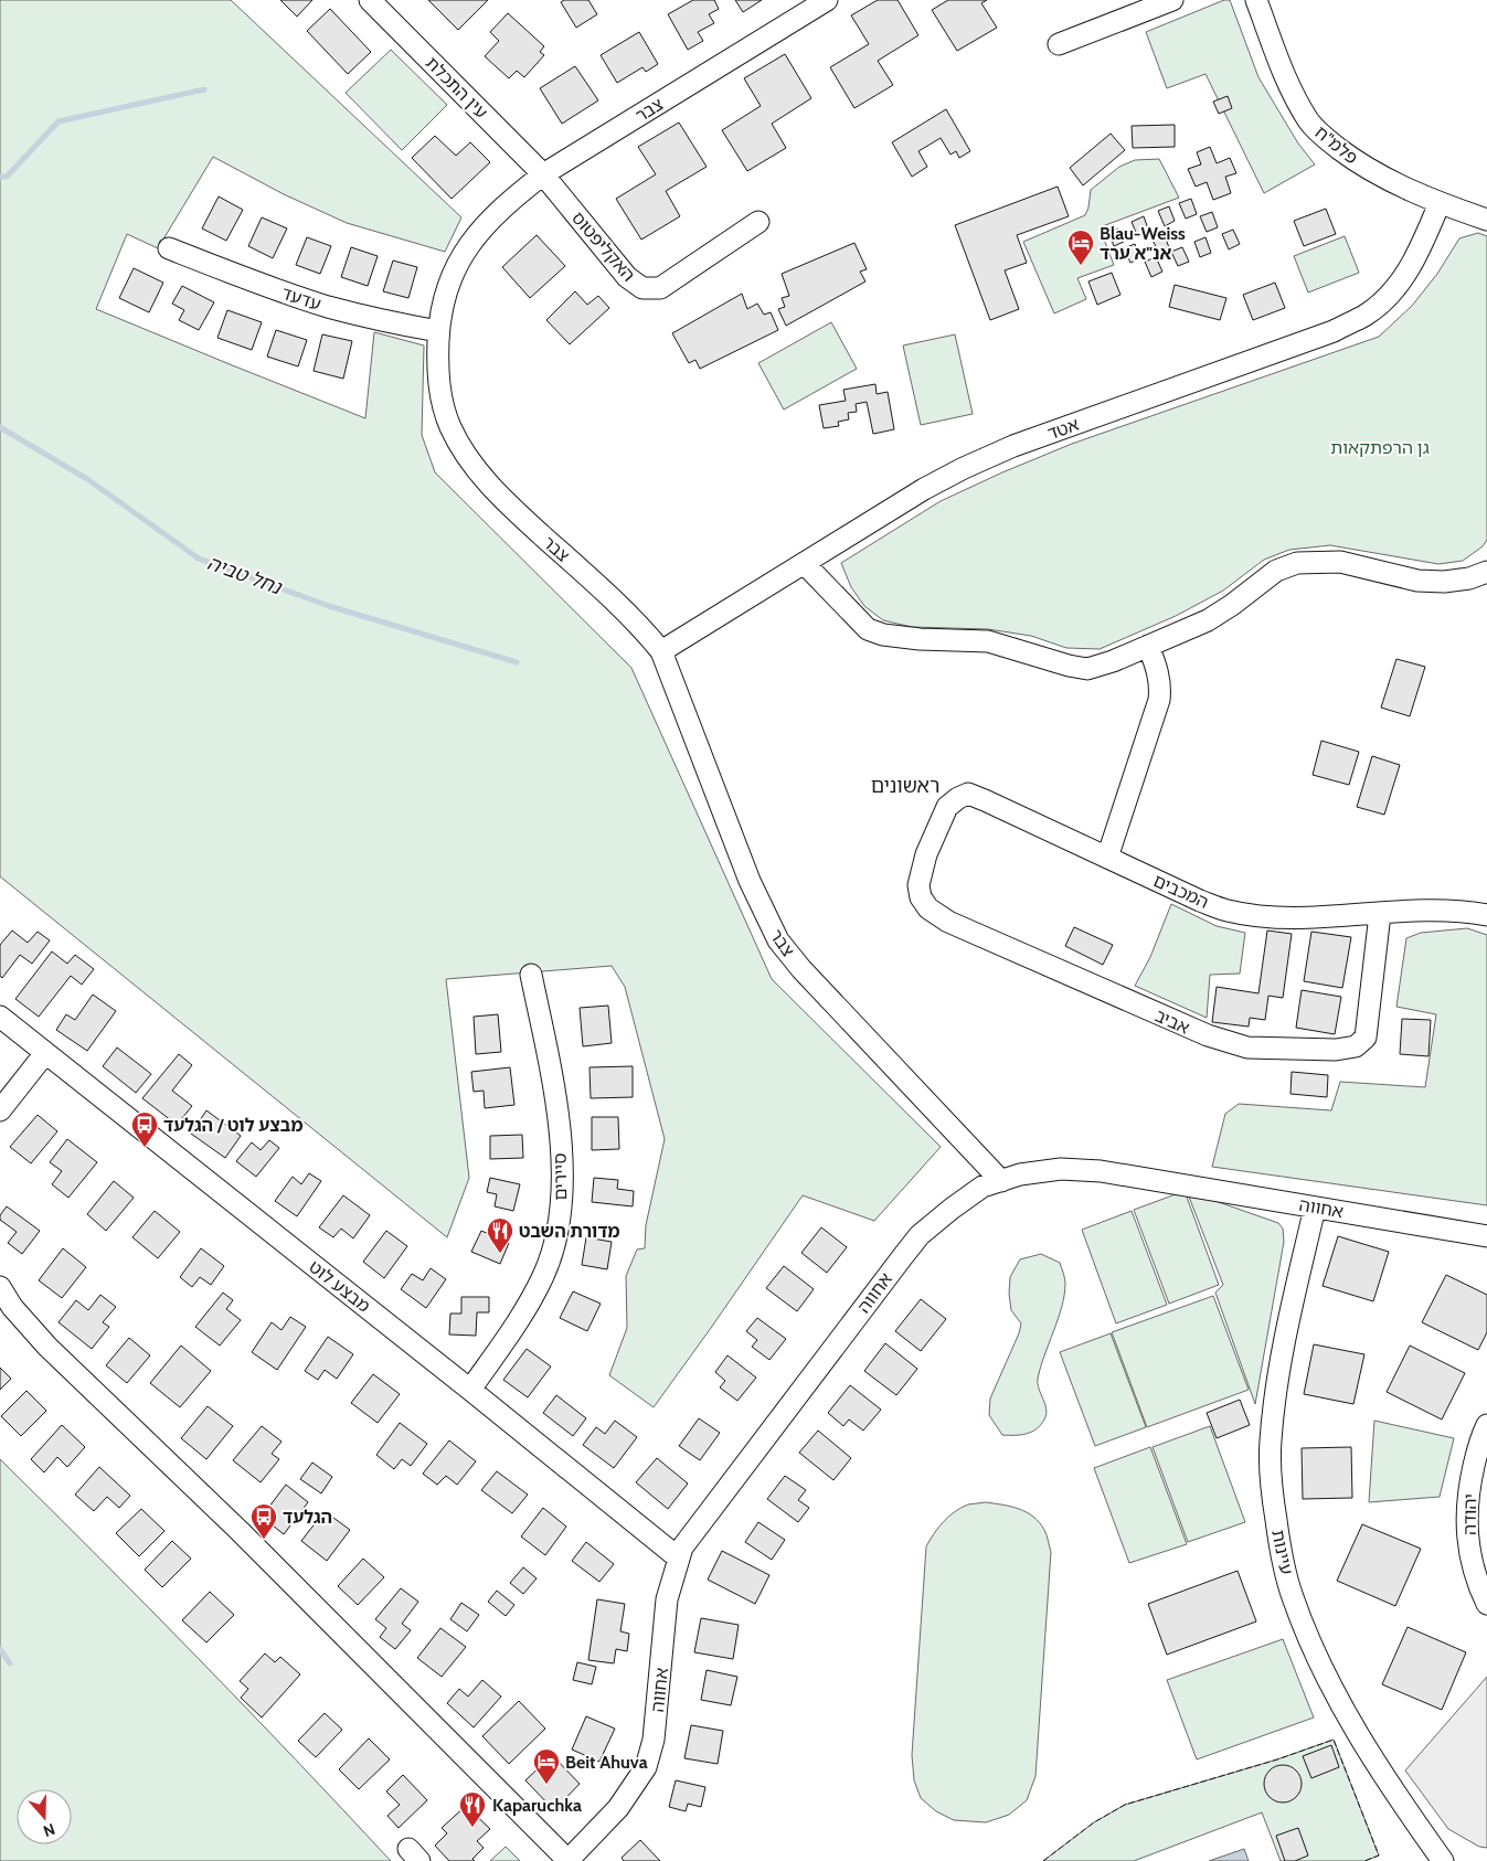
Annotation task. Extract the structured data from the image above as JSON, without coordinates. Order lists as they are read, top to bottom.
{
  "streets": {
    "street": [
      "עין התכלת",
      "צבר",
      "פלמ\"ח",
      "האקליפטוס",
      "עדעד",
      "אטד",
      "המכבים",
      "אביב",
      "סיירים",
      "אחווה",
      "מבצע לוט",
      "יהודה",
      "עיינות"
    ]
  },
  "crossings": [
    ["עין התכלת", "צבר"],
    ["עין התכלת", "האקליפטוס"],
    ["צבר", "האקליפטוס"],
    ["צבר", "עדעד"],
    ["צבר", "אטד"],
    ["צבר", "אחווה"],
    ["פלמ\"ח", "אטד"],
    ["המכבים", "אביב"],
    ["סיירים", "מבצע לוט"],
    ["אחווה", "מבצע לוט"],
    ["אחווה", "עיינות"]
  ],
  "districts": ["ראשונים"],
  "water": ["נחל טביה"],
  "parks": ["גן הרפתקאות"],
  "places": {
    "hotel": ["Blau-Weiss אנ\"א ערד", "Beit Ahuva"],
    "bus stop": ["מבצע לוט / הגלעד", "הגלעד"],
    "restaurant": ["מדורת השבט", "Kaparuchka"]
  },
  "north": "bottom"
}
